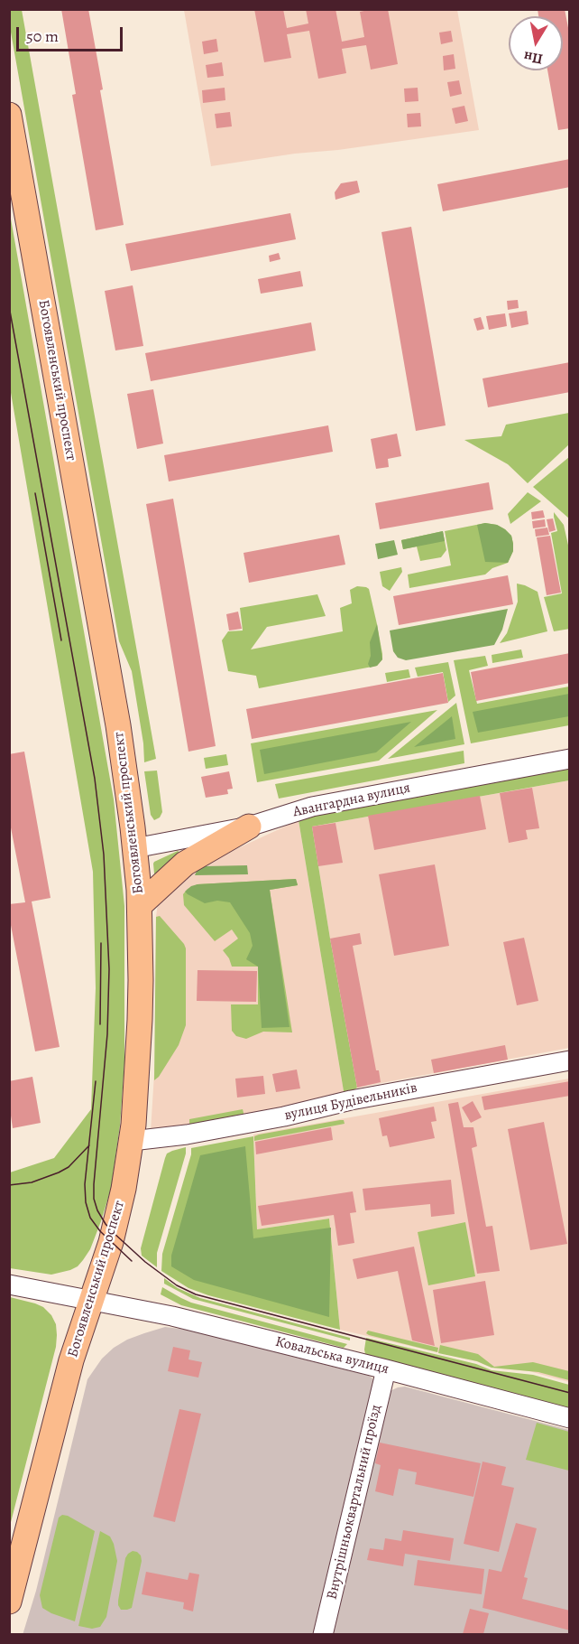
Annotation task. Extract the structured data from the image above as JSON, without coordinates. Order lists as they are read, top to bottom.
{
  "streets": {
    "main road": ["Богоявленський проспект"],
    "street": [
      "Авангардна вулиця",
      "вулиця Будівельників",
      "Ковальська вулиця",
      "Внутрішньоквартальний проїзд"
    ]
  },
  "crossings": [
    ["Богоявленський проспект", "Авангардна вулиця"],
    ["Богоявленський проспект", "вулиця Будівельників"],
    ["Богоявленський проспект", "Ковальська вулиця"],
    ["Ковальська вулиця", "Внутрішньоквартальний проїзд"]
  ],
  "scale_bar": "50 m",
  "north": "bottom"
}
